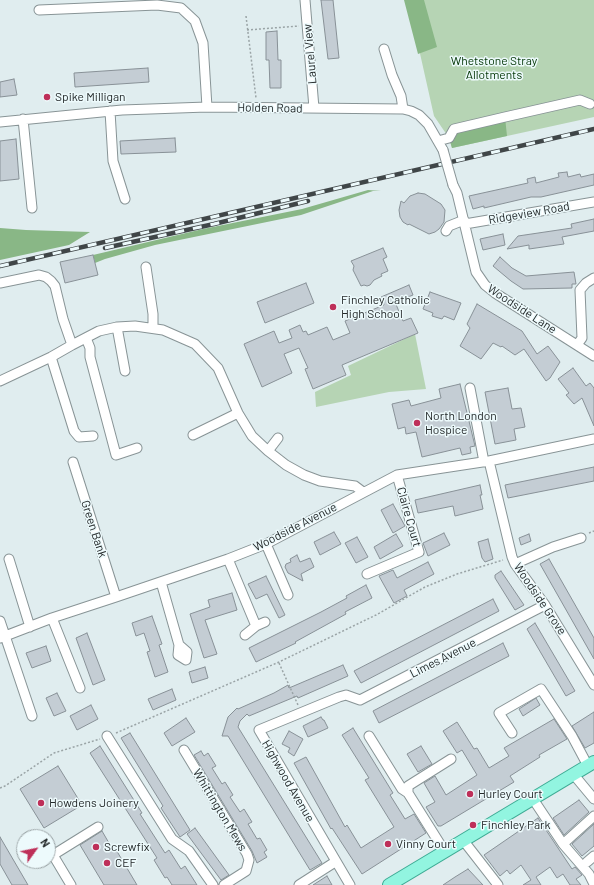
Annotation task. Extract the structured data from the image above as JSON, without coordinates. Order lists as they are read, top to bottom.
{
  "streets": {
    "street": [
      "Laurel View",
      "Holden Road",
      "Ridgeview Road",
      "Woodside Lane",
      "Claire Court",
      "Woodside Avenue",
      "Green Bank",
      "Woodside Grove",
      "Limes Avenue",
      "Highwood Avenue",
      "Whittington Mews"
    ]
  },
  "crossings": [
    ["Laurel View", "Holden Road"],
    ["Holden Road", "Ridgeview Road"],
    ["Holden Road", "Woodside Lane"],
    ["Ridgeview Road", "Woodside Lane"],
    ["Claire Court", "Woodside Avenue"],
    ["Woodside Avenue", "Green Bank"],
    ["Woodside Avenue", "Woodside Grove"],
    ["Woodside Grove", "Limes Avenue"],
    ["Limes Avenue", "Highwood Avenue"]
  ],
  "parks": ["Whetstone Stray Allotments"],
  "places": [
    "Spike Milligan",
    "Finchley Catholic High School",
    "North London Hospice",
    "Hurley Court",
    "Howdens Joinery",
    "Finchley Park",
    "Vinny Court",
    "Screwfix",
    "CEF"
  ],
  "north": "top right"
}
